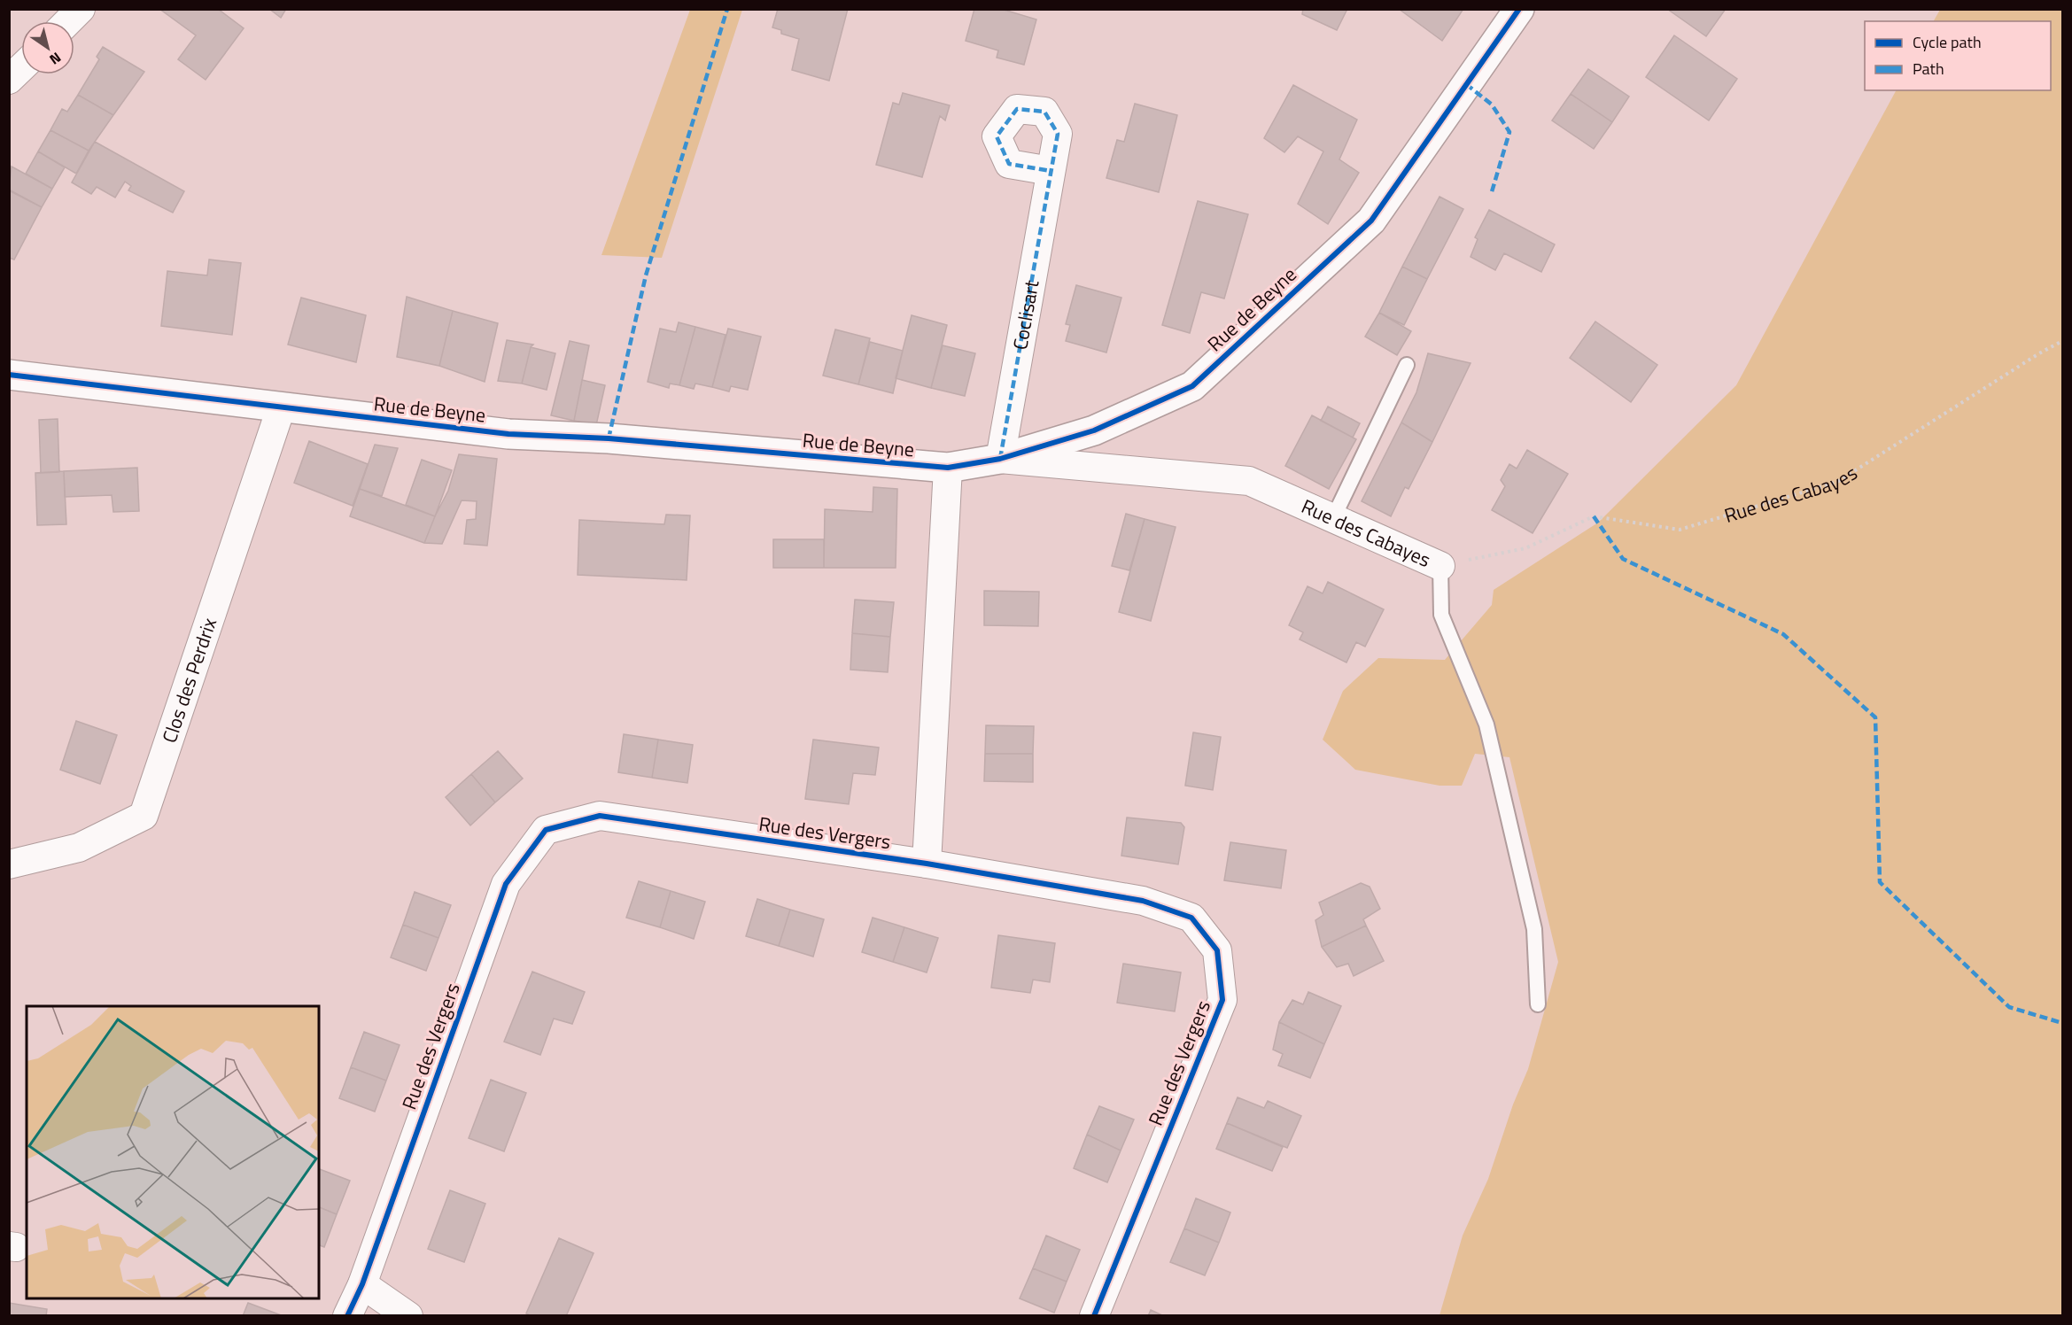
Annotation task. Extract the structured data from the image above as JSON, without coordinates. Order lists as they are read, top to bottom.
{
  "streets": {
    "street": [
      "Rue de Beyne",
      "Coclisart",
      "Rue des Cabayes",
      "Clos des Perdrix",
      "Rue des Vergers"
    ]
  },
  "crossings": [
    ["Rue de Beyne", "Coclisart"],
    ["Rue de Beyne", "Rue des Cabayes"],
    ["Rue de Beyne", "Clos des Perdrix"],
    ["Coclisart", "Rue des Cabayes"]
  ],
  "legend": ["Cycle path", "Path"],
  "north": "bottom right"
}
